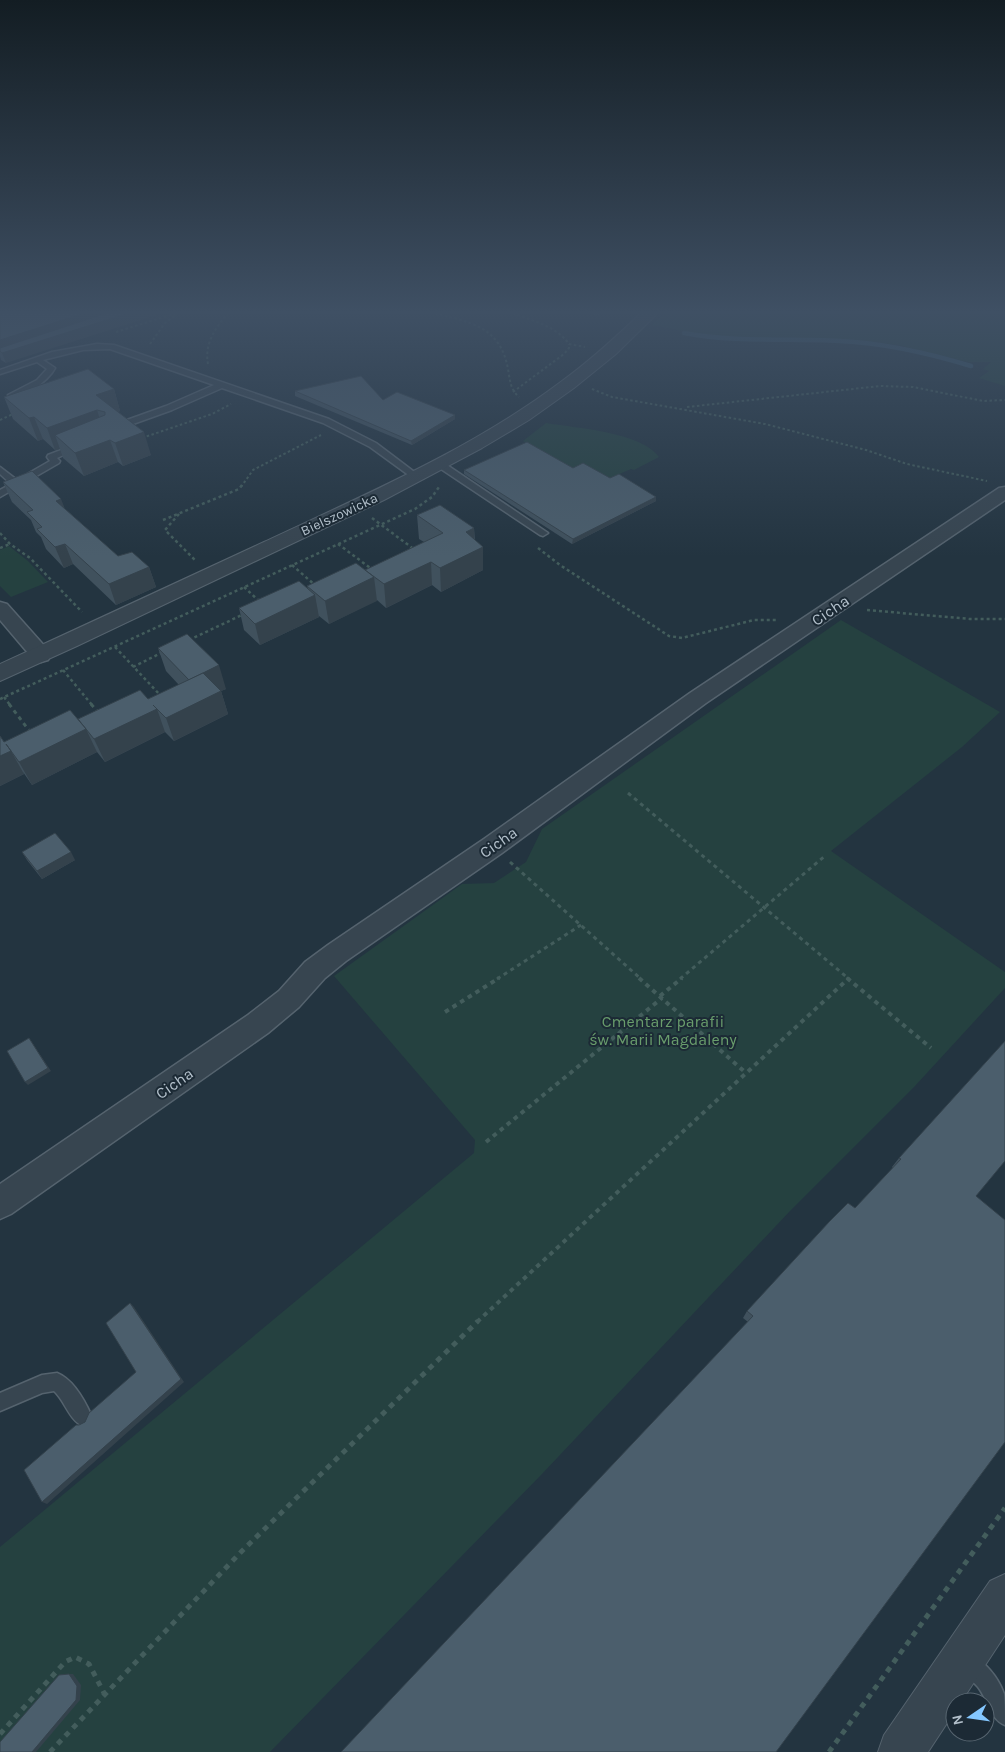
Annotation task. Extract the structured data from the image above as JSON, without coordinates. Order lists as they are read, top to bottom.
{
  "streets": {
    "street": ["Bielszowicka", "Cicha"]
  },
  "parks": ["Cmentarz parafii św. Marii Magdaleny"],
  "north": "left"
}
